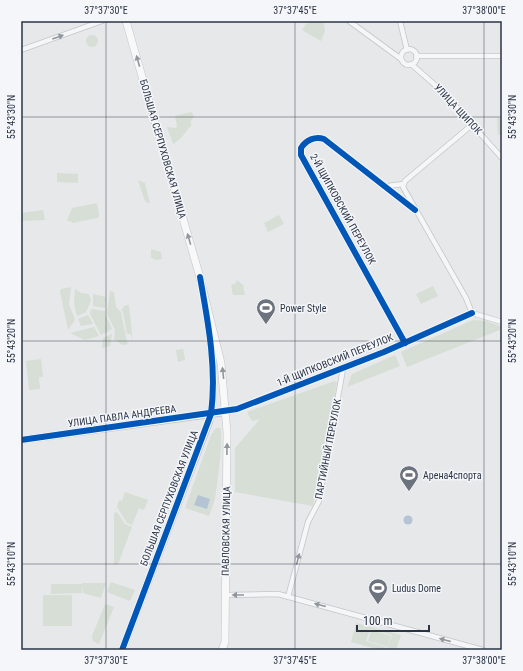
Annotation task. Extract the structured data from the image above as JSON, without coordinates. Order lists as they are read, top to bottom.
{
  "streets": {
    "main road": ["БОЛЬШАЯ СЕРПУХОВСКАЯ УЛИЦА", "ПАВЛОВСКАЯ УЛИЦА"],
    "street": [
      "УЛИЦА ЩИПОК",
      "2-Й ЩИПКОВСКИЙ ПЕРЕУЛОК",
      "1-Й ЩИПКОВСКИЙ ПЕРЕУЛОК",
      "УЛИЦА ПАВЛА АНДРЕЕВА",
      "ПАРТИЙНЫЙ ПЕРЕУЛОК"
    ]
  },
  "crossings": [
    ["БОЛЬШАЯ СЕРПУХОВСКАЯ УЛИЦА", "1-Й ЩИПКОВСКИЙ ПЕРЕУЛОК"],
    ["БОЛЬШАЯ СЕРПУХОВСКАЯ УЛИЦА", "УЛИЦА ПАВЛА АНДРЕЕВА"],
    ["БОЛЬШАЯ СЕРПУХОВСКАЯ УЛИЦА", "ПАВЛОВСКАЯ УЛИЦА"],
    ["2-Й ЩИПКОВСКИЙ ПЕРЕУЛОК", "1-Й ЩИПКОВСКИЙ ПЕРЕУЛОК"],
    ["1-Й ЩИПКОВСКИЙ ПЕРЕУЛОК", "УЛИЦА ПАВЛА АНДРЕЕВА"],
    ["1-Й ЩИПКОВСКИЙ ПЕРЕУЛОК", "ПАРТИЙНЫЙ ПЕРЕУЛОК"],
    ["1-Й ЩИПКОВСКИЙ ПЕРЕУЛОК", "ПАВЛОВСКАЯ УЛИЦА"],
    ["УЛИЦА ПАВЛА АНДРЕЕВА", "ПАВЛОВСКАЯ УЛИЦА"]
  ],
  "one_way": ["БОЛЬШАЯ СЕРПУХОВСКАЯ УЛИЦА", "ПАРТИЙНЫЙ ПЕРЕУЛОК", "ПАВЛОВСКАЯ УЛИЦА"],
  "places": {
    "sports": ["Power Style", "Арена4спорта", "Ludus Dome"]
  },
  "scale_bar": "100 m",
  "coordinates": [
    "37°37'30\"E",
    "37°37'45\"E",
    "37°38'00\"E",
    "55°43'30\"N",
    "55°43'20\"N",
    "55°43'10\"N"
  ]
}
